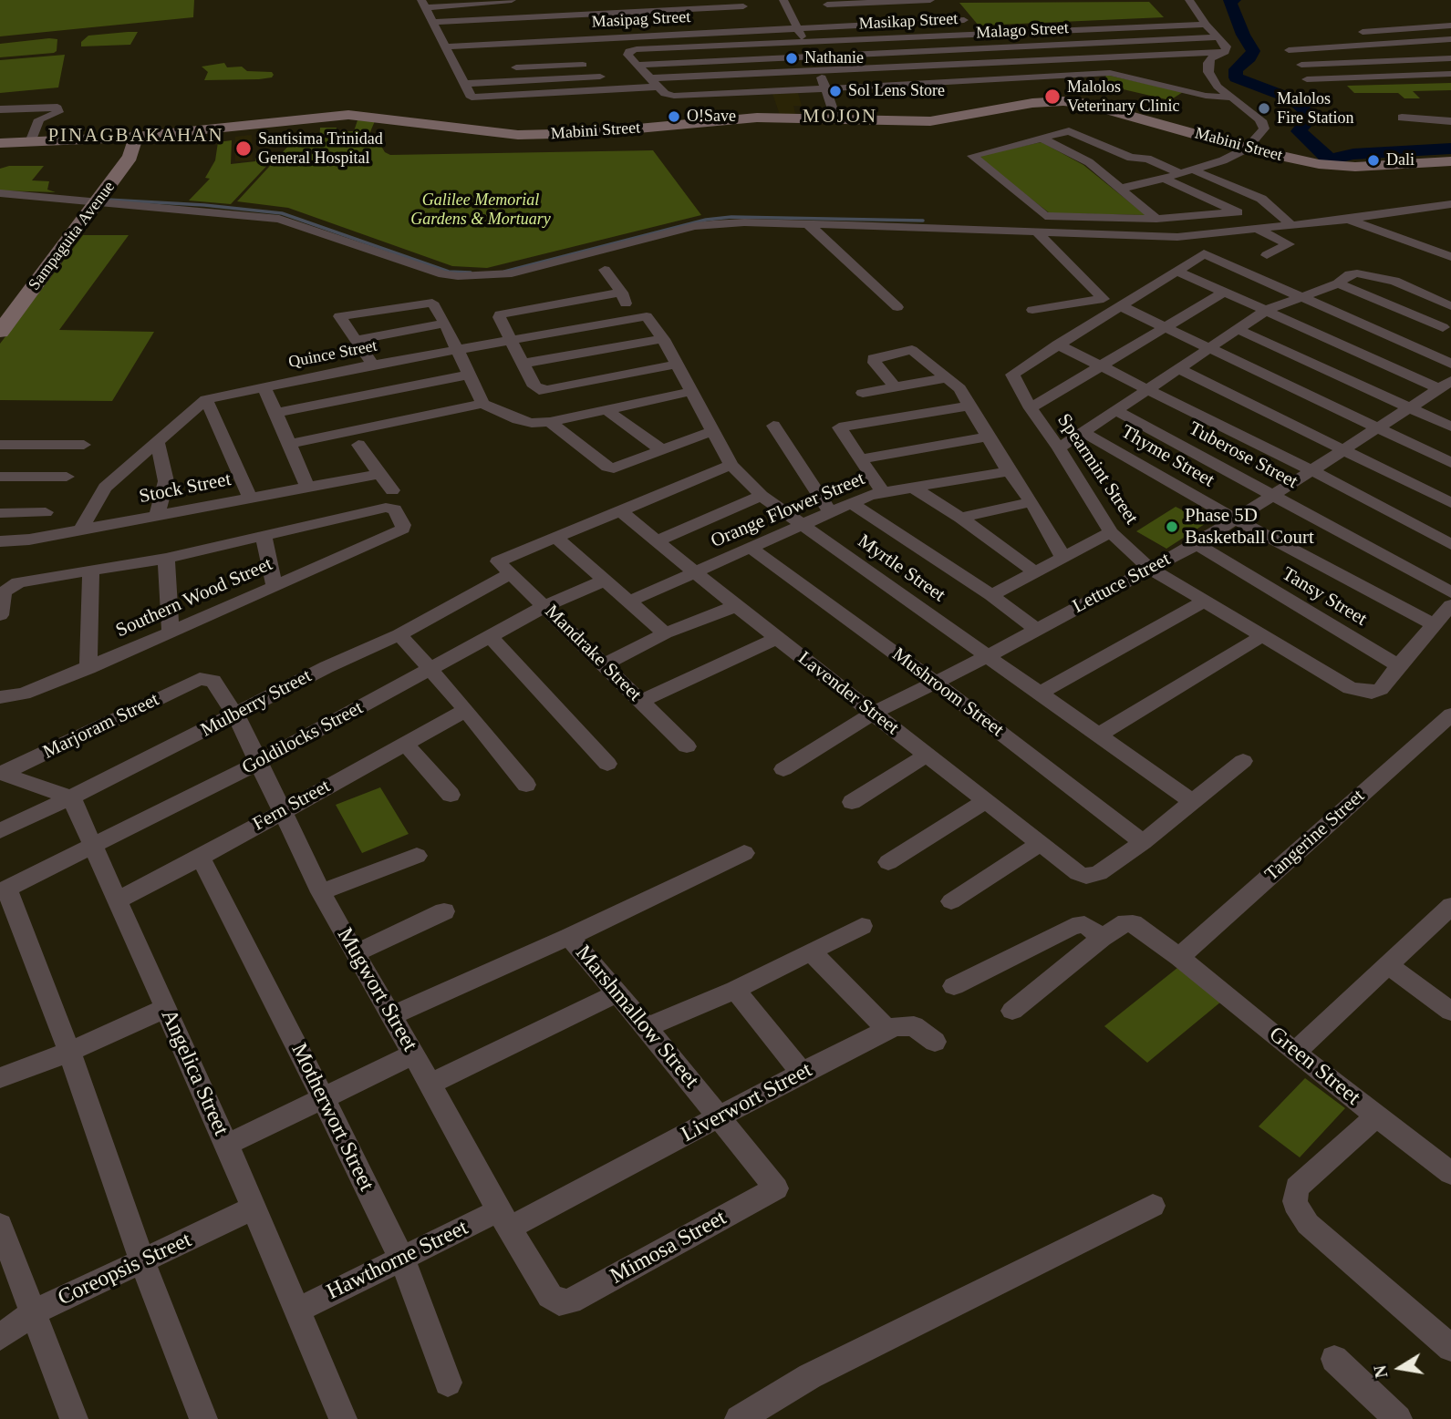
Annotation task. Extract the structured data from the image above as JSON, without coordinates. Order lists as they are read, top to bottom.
{
  "streets": {
    "main road": ["Mabini Street", "Sampaguita Avenue"],
    "street": [
      "Masipag Street",
      "Masikap Street",
      "Malago Street",
      "Quince Street",
      "Tuberose Street",
      "Thyme Street",
      "Spearmint Street",
      "Stock Street",
      "Orange Flower Street",
      "Myrtle Street",
      "Lettuce Street",
      "Tansy Street",
      "Southern Wood Street",
      "Mandrake Street",
      "Mushroom Street",
      "Lavender Street",
      "Mulberry Street",
      "Marjoram Street",
      "Goldilocks Street",
      "Fern Street",
      "Tangerine Street",
      "Mugwort Street",
      "Marshmallow Street",
      "Green Street",
      "Angelica Street",
      "Liverwort Street",
      "Motherwort Street",
      "Mimosa Street",
      "Hawthorne Street",
      "Coreopsis Street"
    ]
  },
  "crossings": [
    ["Masikap Street", "Malago Street"],
    ["Mabini Street", "Sampaguita Avenue"],
    ["Quince Street", "Stock Street"],
    ["Quince Street", "Myrtle Street"],
    ["Tuberose Street", "Lettuce Street"],
    ["Thyme Street", "Lettuce Street"],
    ["Spearmint Street", "Lettuce Street"],
    ["Spearmint Street", "Tansy Street"],
    ["Orange Flower Street", "Myrtle Street"],
    ["Orange Flower Street", "Mushroom Street"],
    ["Orange Flower Street", "Lavender Street"],
    ["Myrtle Street", "Lettuce Street"],
    ["Myrtle Street", "Mulberry Street"],
    ["Lettuce Street", "Tansy Street"],
    ["Lettuce Street", "Mushroom Street"],
    ["Lettuce Street", "Lavender Street"],
    ["Mandrake Street", "Mulberry Street"],
    ["Mandrake Street", "Goldilocks Street"],
    ["Mushroom Street", "Lavender Street"],
    ["Lavender Street", "Mulberry Street"],
    ["Mulberry Street", "Mugwort Street"],
    ["Mulberry Street", "Angelica Street"],
    ["Marjoram Street", "Mugwort Street"],
    ["Goldilocks Street", "Mugwort Street"],
    ["Goldilocks Street", "Angelica Street"],
    ["Fern Street", "Mugwort Street"],
    ["Fern Street", "Angelica Street"],
    ["Fern Street", "Motherwort Street"],
    ["Tangerine Street", "Green Street"],
    ["Mugwort Street", "Liverwort Street"],
    ["Mugwort Street", "Mimosa Street"],
    ["Mugwort Street", "Hawthorne Street"],
    ["Marshmallow Street", "Liverwort Street"],
    ["Marshmallow Street", "Mimosa Street"],
    ["Angelica Street", "Hawthorne Street"],
    ["Angelica Street", "Coreopsis Street"],
    ["Liverwort Street", "Hawthorne Street"],
    ["Motherwort Street", "Hawthorne Street"]
  ],
  "districts": ["MOJON", "PINAGBAKAHAN"],
  "parks": ["Galilee Memorial Gardens & Mortuary"],
  "places": [
    "Nathanie",
    "Sol Lens Store",
    "Malolos Veterinary Clinic",
    "Malolos Fire Station",
    "O!Save",
    "Santisima Trinidad General Hospital",
    "Dali",
    "Phase 5D Basketball Court"
  ],
  "north": "left"
}
